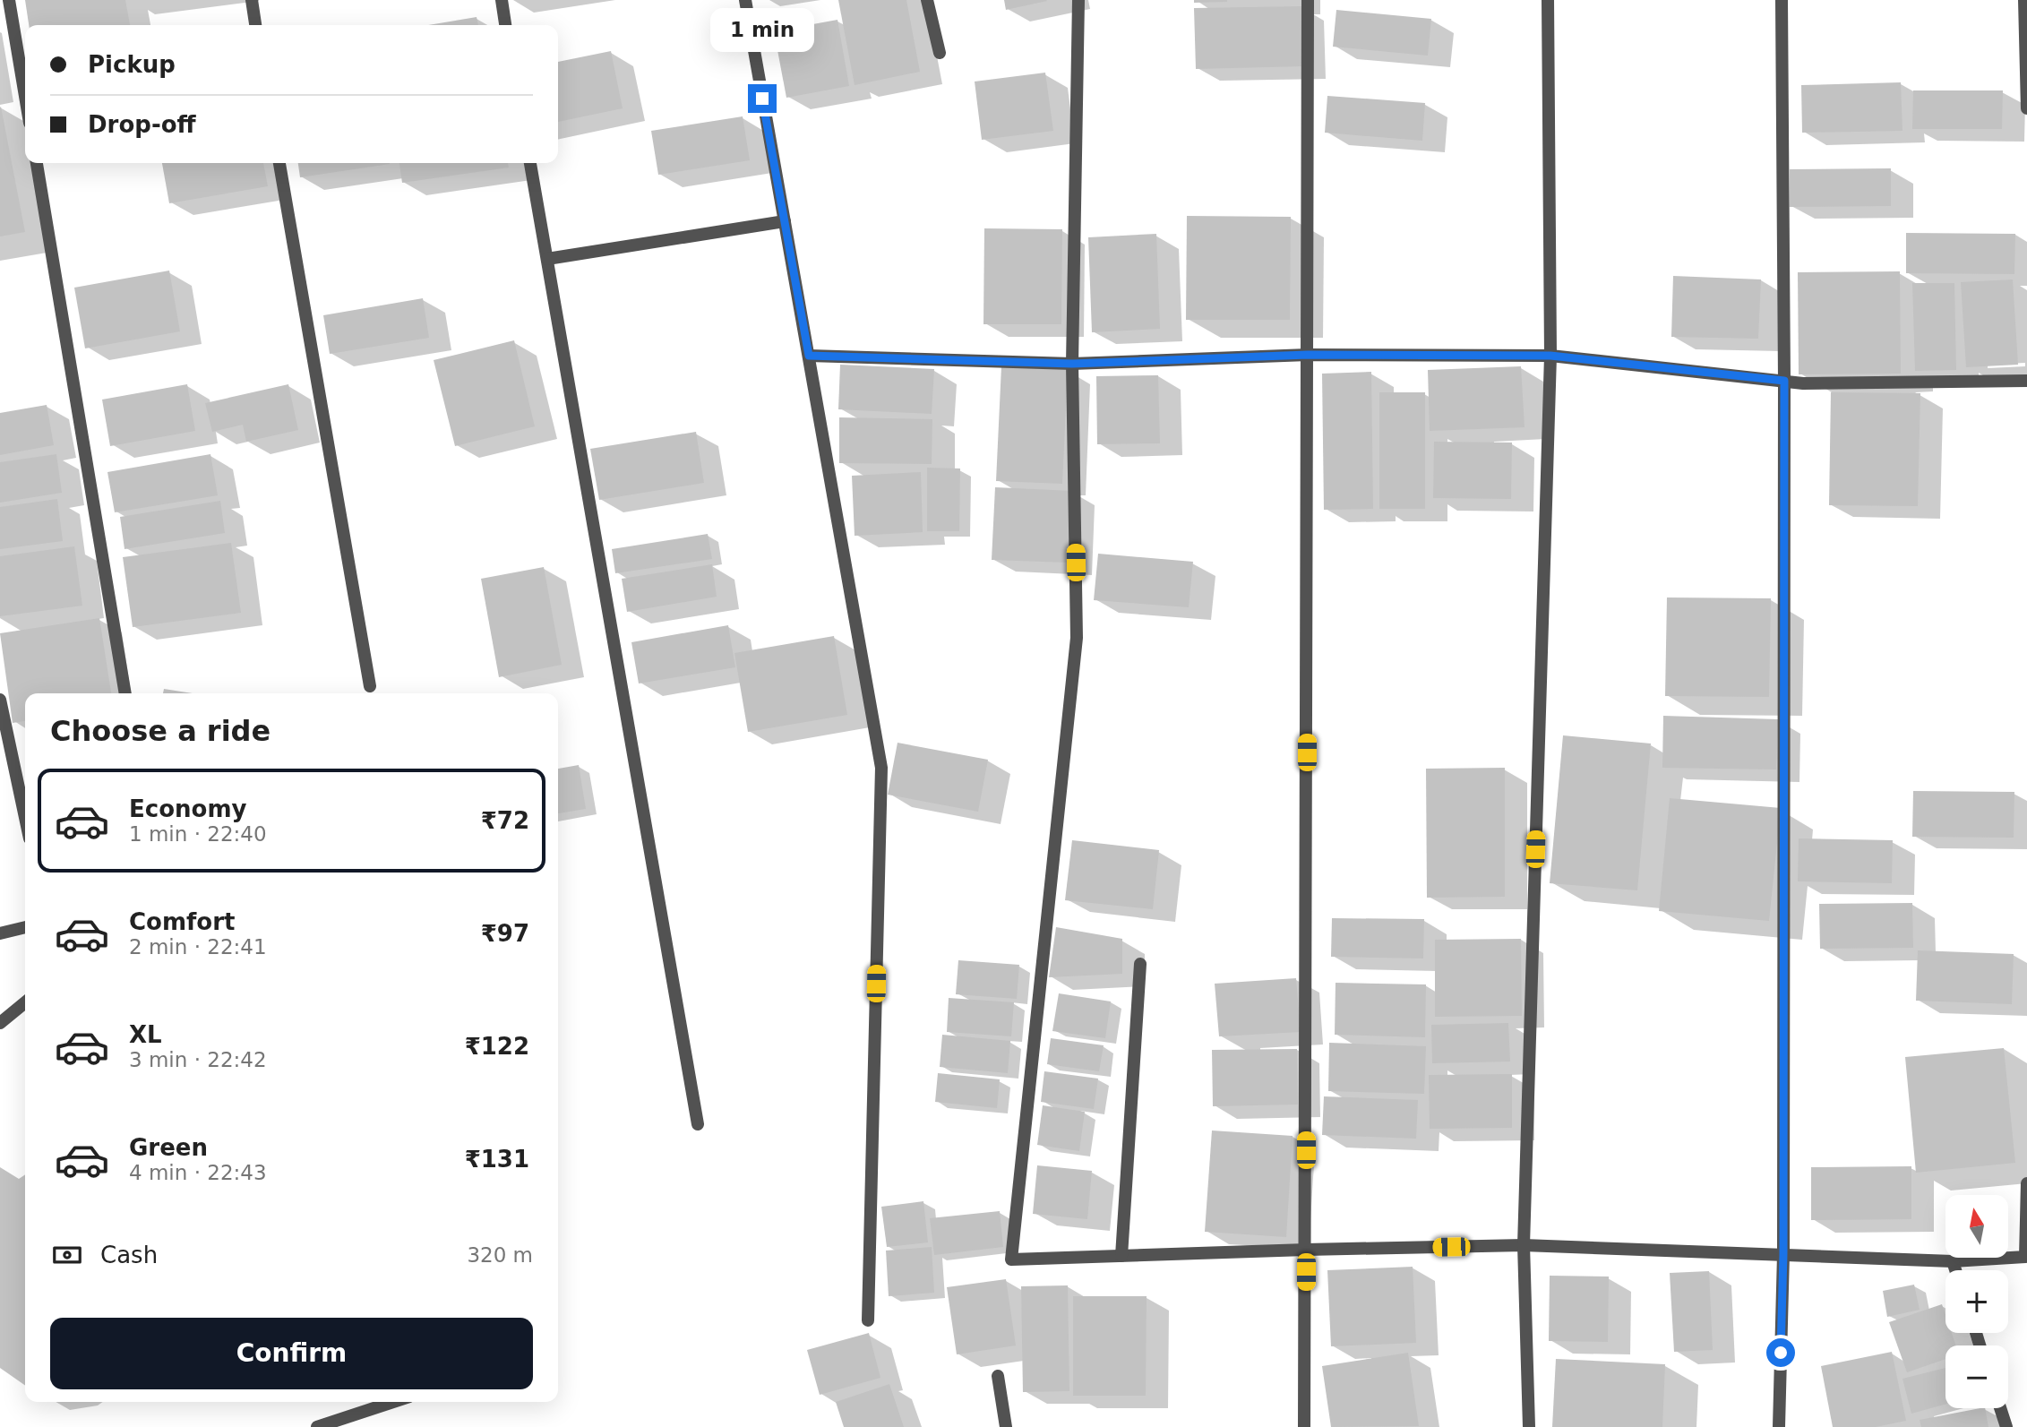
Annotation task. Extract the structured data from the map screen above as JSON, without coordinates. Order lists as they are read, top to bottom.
{
  "north": "top",
  "page": {
    "bubble": "1 min",
    "banner": ["Pickup", "Drop-off"],
    "heading": "Choose a ride",
    "list": [
      {
        "name": "Economy",
        "note": "1 min · 22:40",
        "value": "₹72"
      },
      {
        "name": "Comfort",
        "note": "2 min · 22:41",
        "value": "₹97"
      },
      {
        "name": "XL",
        "note": "3 min · 22:42",
        "value": "₹122"
      },
      {
        "name": "Green",
        "note": "4 min · 22:43",
        "value": "₹131"
      }
    ],
    "map_buttons": ["+", "−"],
    "pay": ["Cash", "320 m"],
    "buttons": "Confirm"
  }
}
